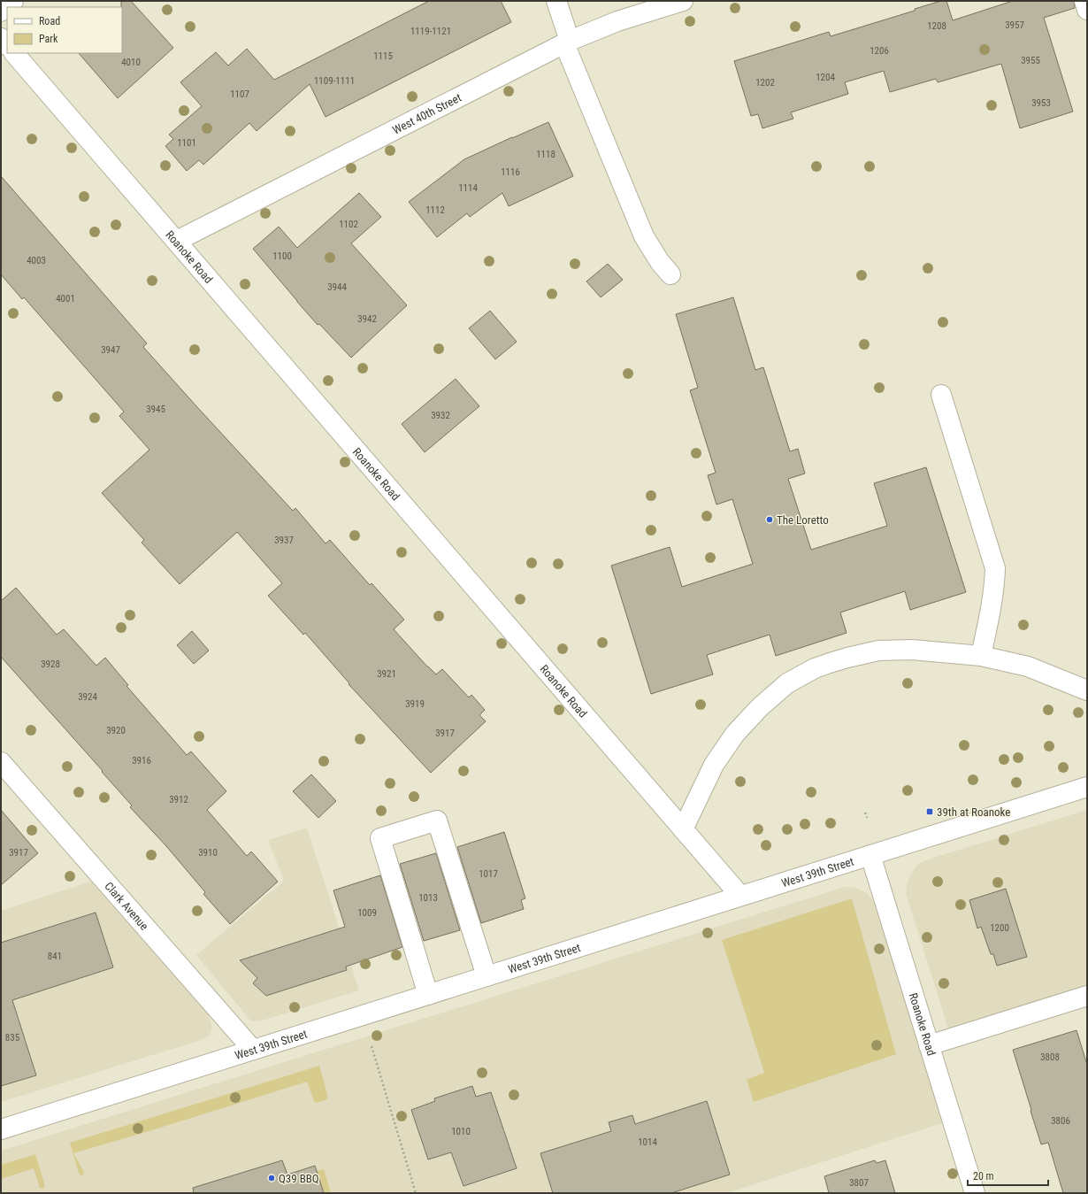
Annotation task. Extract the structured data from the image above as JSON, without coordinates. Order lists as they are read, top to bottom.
{
  "streets": {
    "street": [
      "West 40th Street",
      "Roanoke Road",
      "West 39th Street",
      "Clark Avenue"
    ]
  },
  "crossings": [
    ["West 40th Street", "Roanoke Road"],
    ["Roanoke Road", "West 39th Street"],
    ["West 39th Street", "Clark Avenue"]
  ],
  "places": {
    "other": ["The Loretto", "Q39 BBQ"],
    "transit": ["39th at Roanoke"]
  },
  "house_numbers": [
    "3957",
    "1208",
    "1119-1121",
    "1206",
    "1115",
    "3955",
    "4010",
    "1204",
    "1109-1111",
    "1202",
    "1107",
    "3953",
    "1101",
    "1118",
    "1116",
    "1114",
    "1112",
    "1102",
    "1100",
    "4003",
    "3944",
    "4001",
    "3942",
    "3947",
    "3945",
    "3932",
    "3937",
    "3928",
    "3921",
    "3924",
    "3919",
    "3920",
    "3917",
    "3916",
    "3912",
    "3917",
    "3910",
    "1017",
    "1013",
    "1009",
    "1200",
    "841",
    "835",
    "3808",
    "3806",
    "1010",
    "1014",
    "3807"
  ],
  "legend": ["Road", "Park"],
  "scale_bar": "20 m"
}
